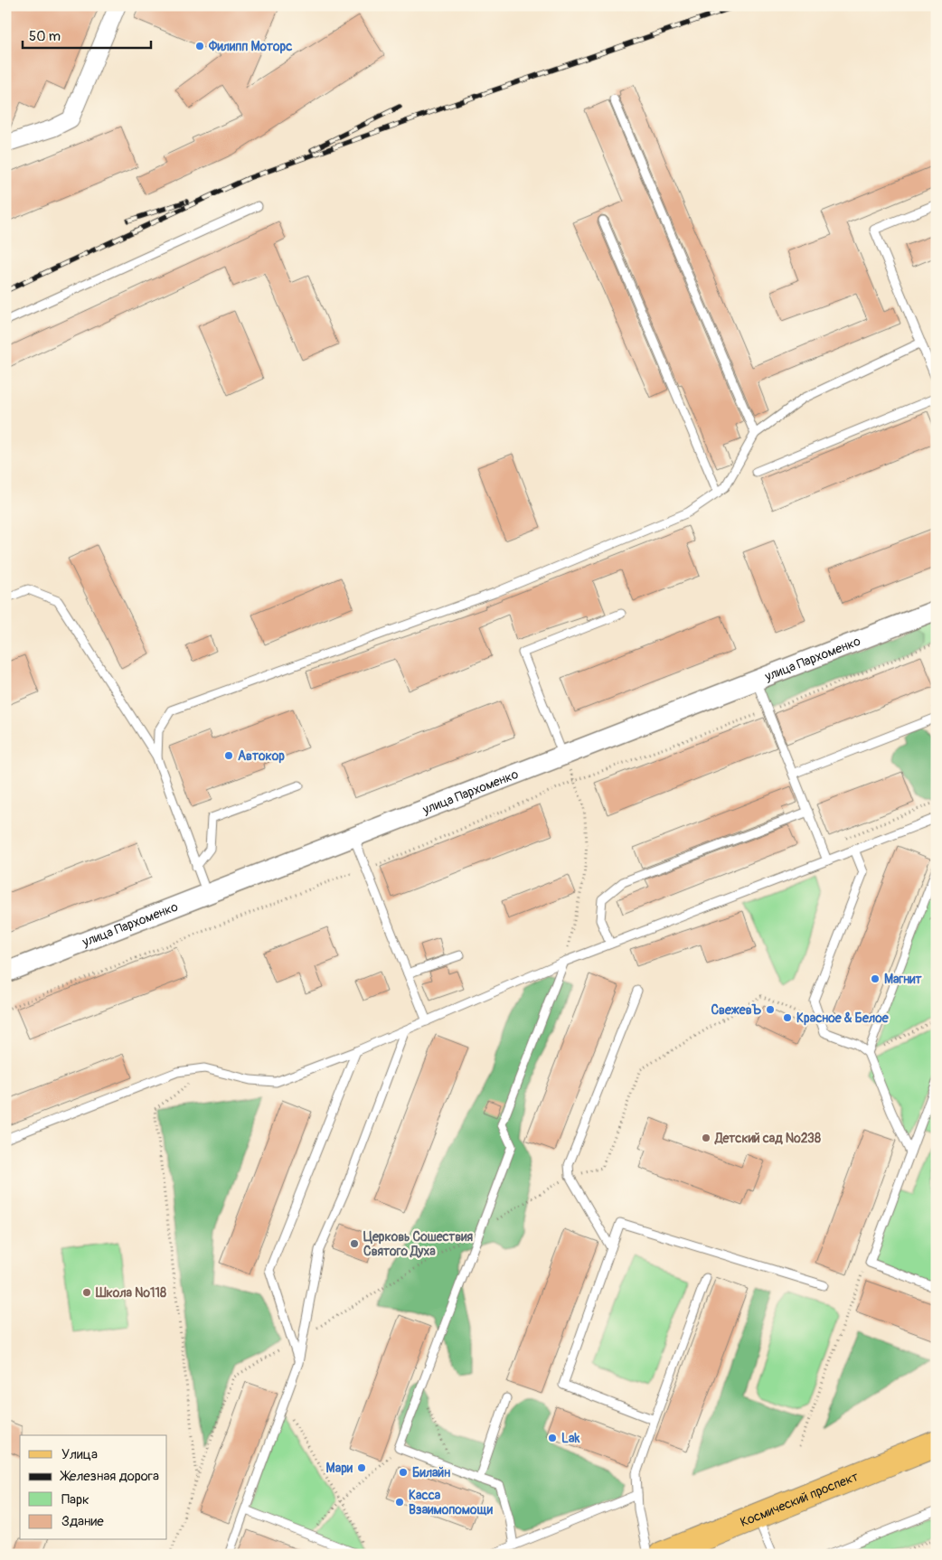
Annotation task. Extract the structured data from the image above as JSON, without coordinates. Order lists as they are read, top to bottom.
{
  "streets": {
    "main road": ["Космический проспект"],
    "street": ["улица Пархоменко"]
  },
  "places": [
    "Филипп Моторс",
    "Автокор",
    "Магнит",
    "СвежевЪ",
    "Красное & Белое",
    "Детский сад №238",
    "Церковь Сошествия Святого Духа",
    "Школа №118",
    "Lak",
    "Мари",
    "Билайн",
    "Касса Взаимопомощи"
  ],
  "legend": [
    "Улица",
    "Железная дорога",
    "Парк",
    "Здание"
  ],
  "scale_bar": "50 m"
}
